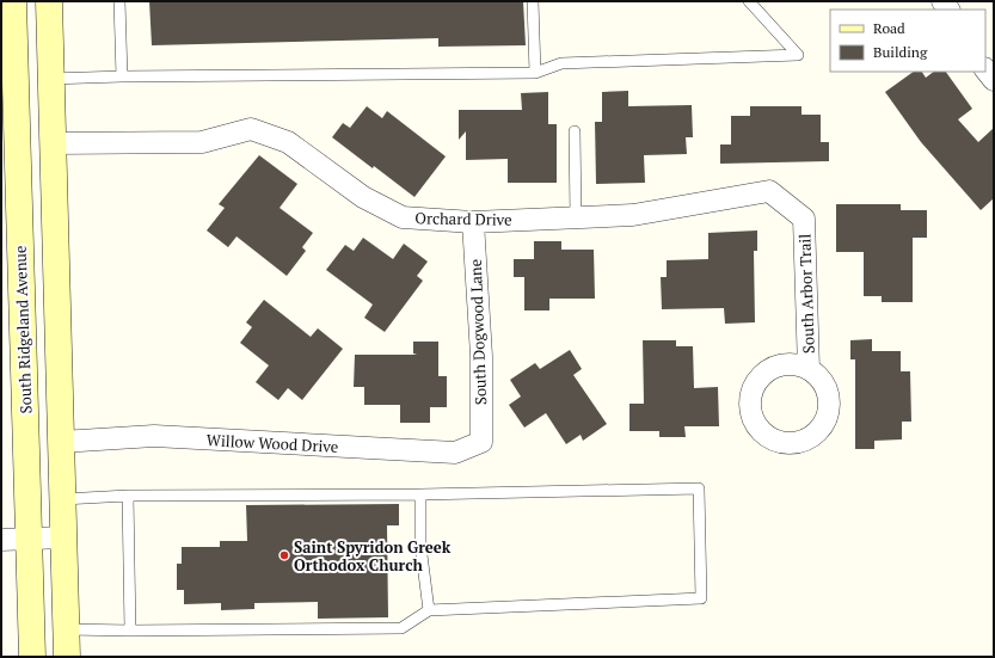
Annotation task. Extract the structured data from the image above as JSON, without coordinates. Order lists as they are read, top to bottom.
{
  "streets": {
    "main road": ["South Ridgeland Avenue"],
    "street": [
      "Orchard Drive",
      "South Arbor Trail",
      "South Dogwood Lane",
      "Willow Wood Drive"
    ]
  },
  "crossings": [
    ["Orchard Drive", "South Arbor Trail"],
    ["Orchard Drive", "South Dogwood Lane"],
    ["South Dogwood Lane", "Willow Wood Drive"]
  ],
  "places": ["Saint Spyridon Greek Orthodox Church"],
  "legend": ["Road", "Building"]
}
